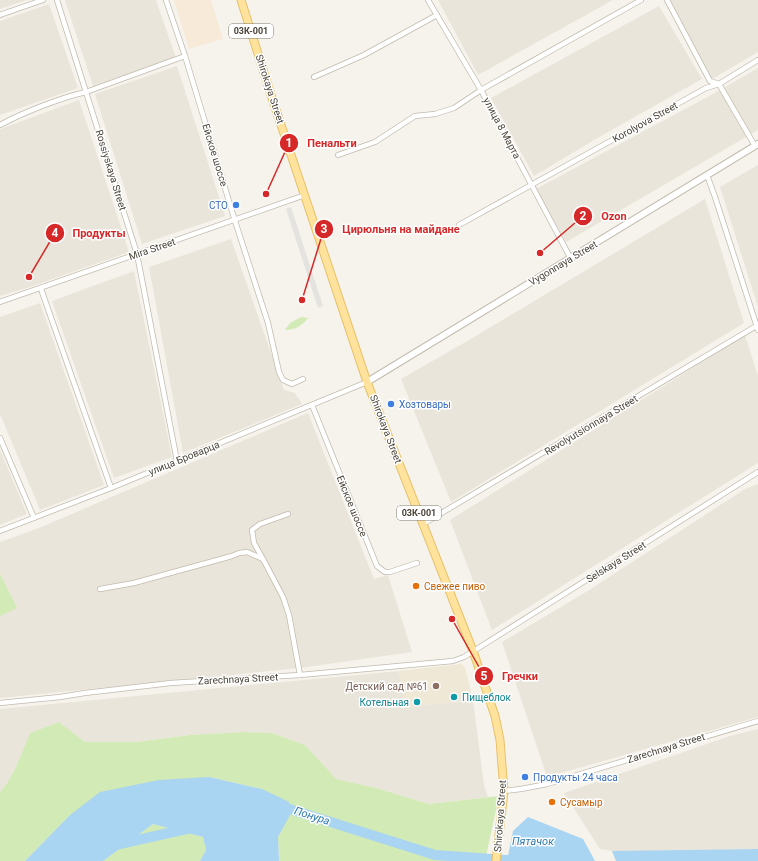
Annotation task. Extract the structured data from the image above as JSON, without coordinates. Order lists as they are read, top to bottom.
{
  "streets": {
    "main road": ["03К-001", "Shirokaya Street"],
    "street": [
      "Korolyova Street",
      "улица 8 Марта",
      "Ейское шоссе",
      "Rossiyskaya Street",
      "Mira Street",
      "Vygonnaya Street",
      "Revolyutsionnaya Street",
      "улица Броварца",
      "Selskaya Street",
      "Zarechnaya Street"
    ]
  },
  "crossings": [
    ["Shirokaya Street", "Mira Street"],
    ["Shirokaya Street", "Vygonnaya Street"],
    ["Shirokaya Street", "Revolyutsionnaya Street"],
    ["Shirokaya Street", "улица Броварца"],
    ["Shirokaya Street", "Selskaya Street"],
    ["Shirokaya Street", "Zarechnaya Street"],
    ["Korolyova Street", "улица 8 Марта"],
    ["улица 8 Марта", "Vygonnaya Street"],
    ["Ейское шоссе", "Mira Street"],
    ["Ейское шоссе", "улица Броварца"],
    ["Rossiyskaya Street", "Mira Street"],
    ["Rossiyskaya Street", "улица Броварца"],
    ["Vygonnaya Street", "улица Броварца"],
    ["Selskaya Street", "Zarechnaya Street"]
  ],
  "water": ["Понура", "Пятачок"],
  "places": [
    "Пенальти",
    "СТО",
    "Ozon",
    "Продукты",
    "Цирюльня на майдане",
    "Хозтовары",
    "Свежее пиво",
    "Гречки",
    "Детский сад №61",
    "Пищеблок",
    "Котельная",
    "Продукты 24 часа",
    "Сусамыр"
  ]
}
